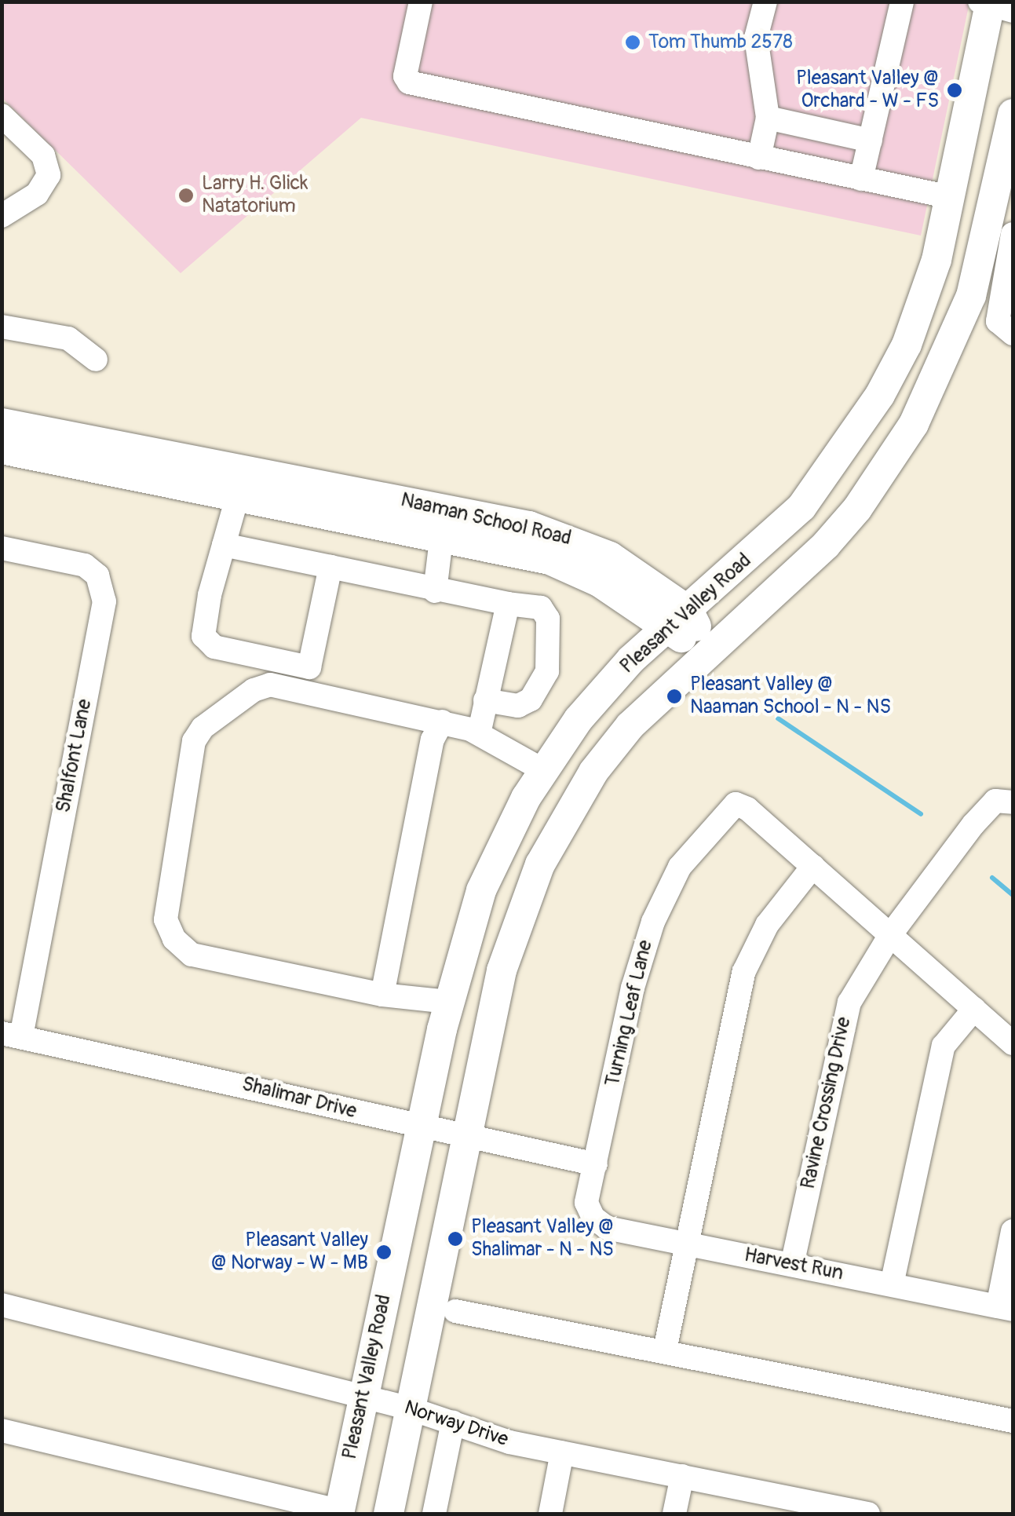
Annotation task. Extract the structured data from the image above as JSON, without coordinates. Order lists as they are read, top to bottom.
{
  "streets": {
    "main road": ["Naaman School Road", "Pleasant Valley Road"],
    "street": [
      "Shalfont Lane",
      "Turning Leaf Lane",
      "Shalimar Drive",
      "Ravine Crossing Drive",
      "Harvest Run",
      "Norway Drive"
    ]
  },
  "crossings": [
    ["Naaman School Road", "Pleasant Valley Road"],
    ["Pleasant Valley Road", "Shalimar Drive"],
    ["Pleasant Valley Road", "Norway Drive"],
    ["Shalfont Lane", "Shalimar Drive"],
    ["Turning Leaf Lane", "Shalimar Drive"],
    ["Turning Leaf Lane", "Harvest Run"],
    ["Ravine Crossing Drive", "Harvest Run"]
  ],
  "places": [
    "Tom Thumb 2578",
    "Pleasant Valley @ Orchard - W - FS",
    "Larry H. Glick Natatorium",
    "Pleasant Valley @ Naaman School - N - NS",
    "Pleasant Valley @ Shalimar - N - NS",
    "Pleasant Valley @ Norway - W - MB"
  ]
}
